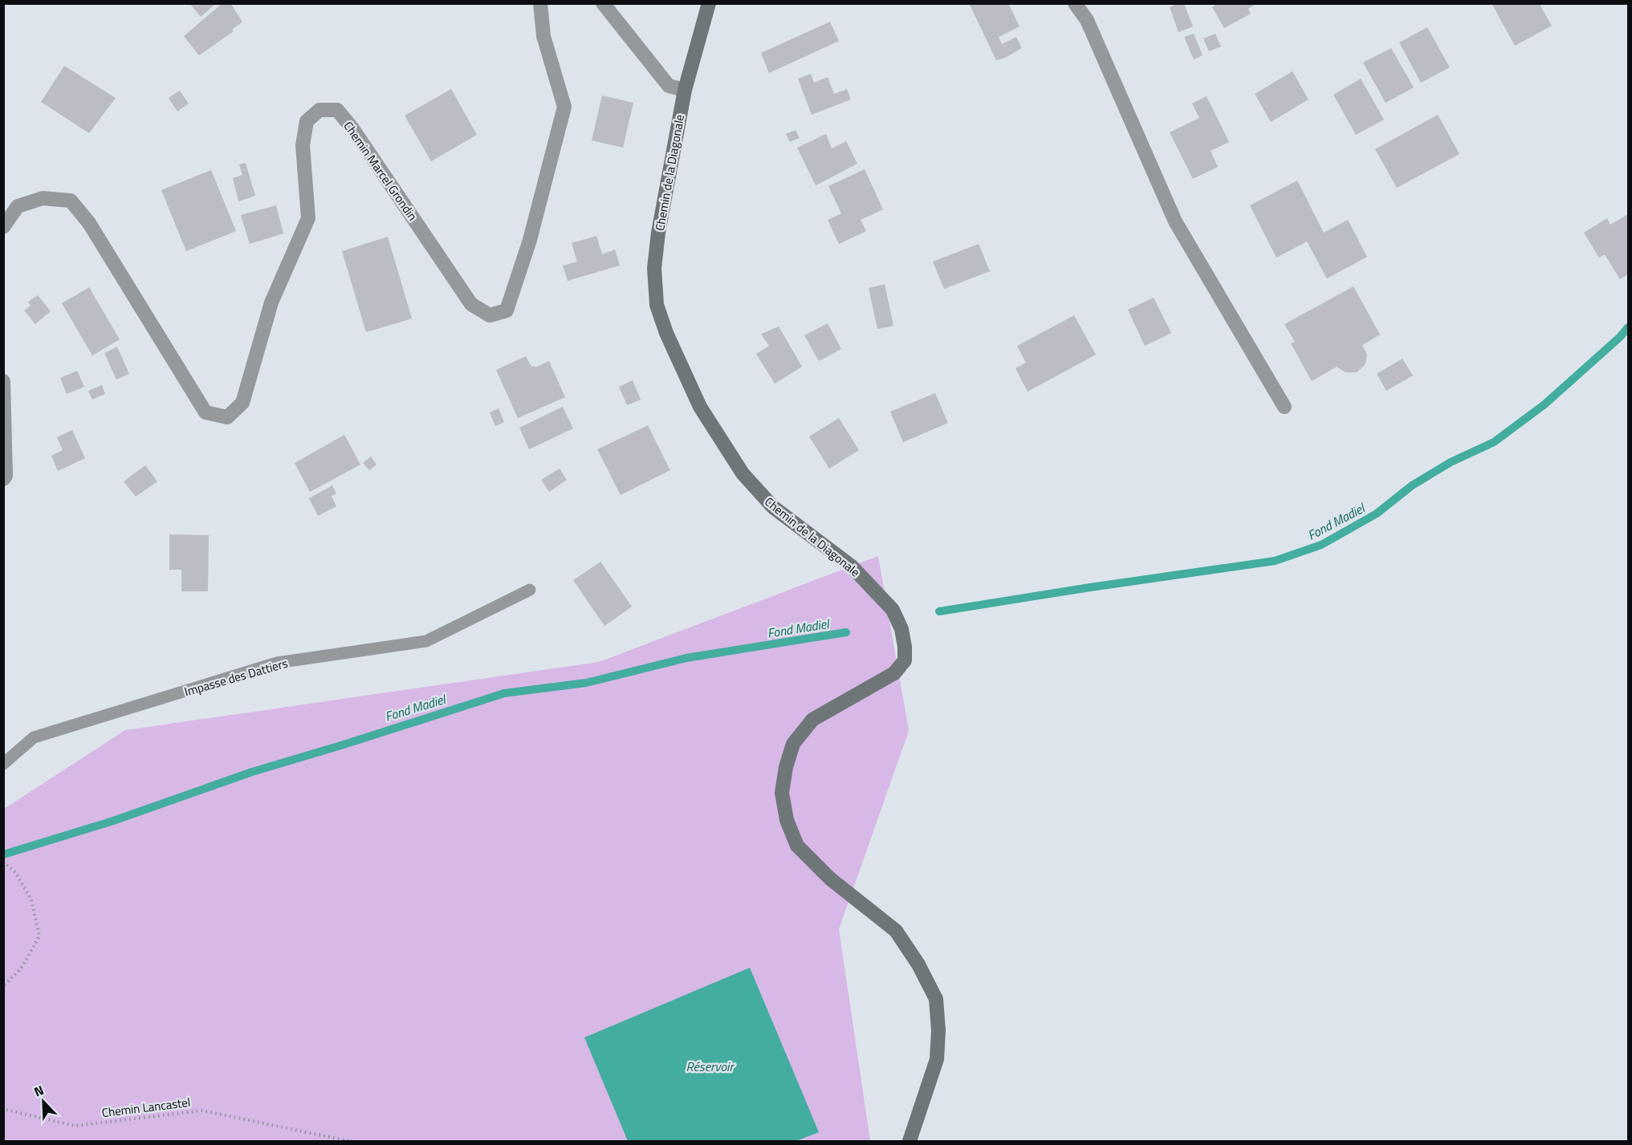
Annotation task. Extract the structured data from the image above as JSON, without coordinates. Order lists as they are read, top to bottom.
{
  "streets": {
    "main road": ["Chemin de la Diagonale"],
    "street": ["Chemin Marcel Grondin"],
    "lane": ["Impasse des Dattiers"],
    "path": ["Chemin Lancastel"]
  },
  "water": ["Fond Madiel", "Réservoir"],
  "north": "top left"
}
